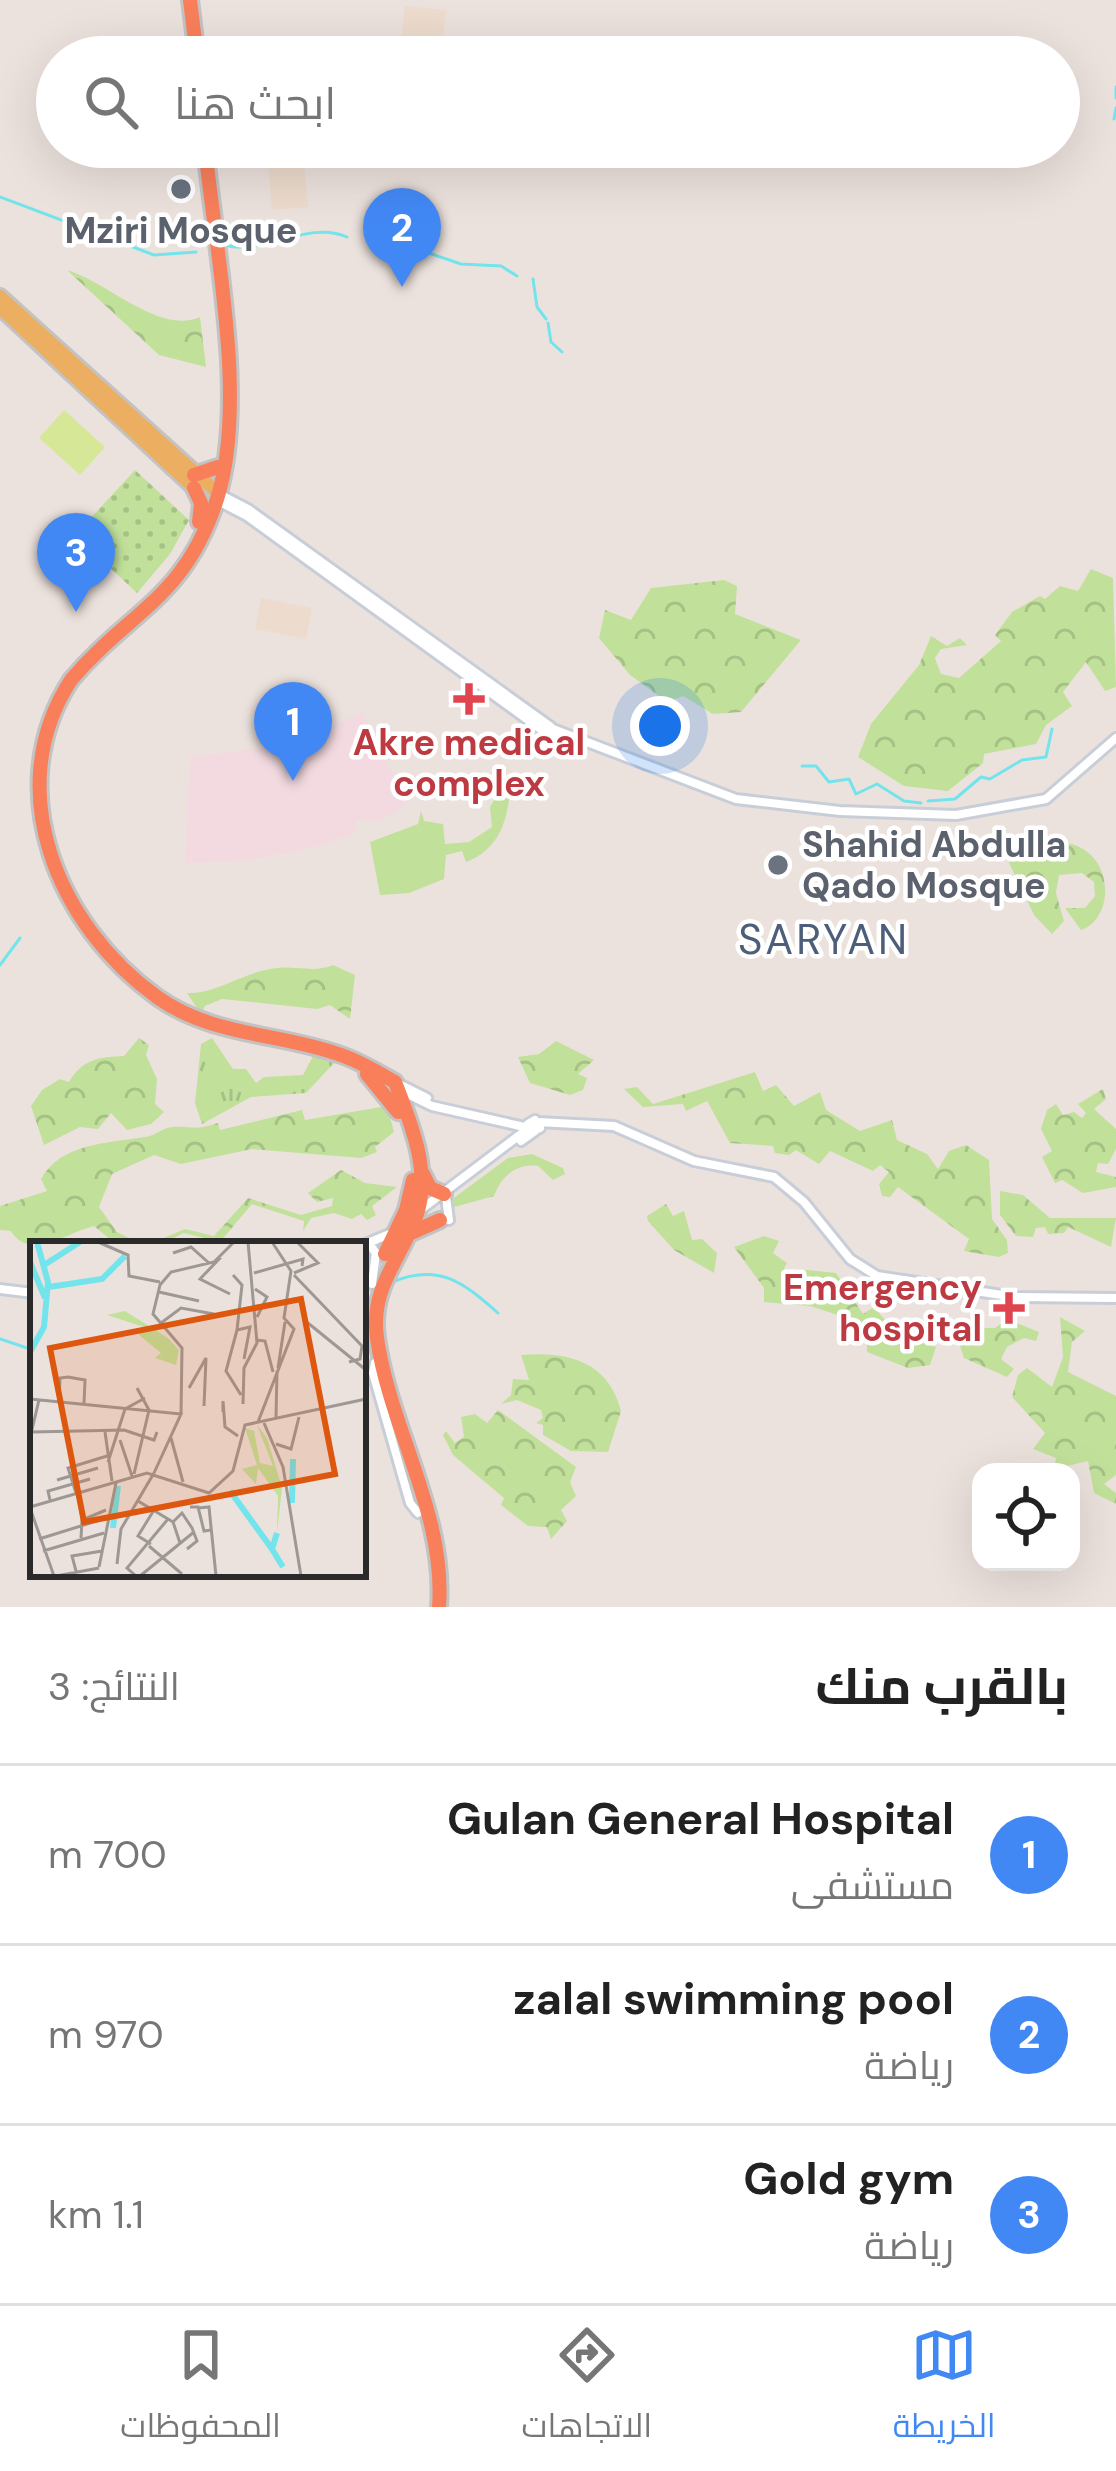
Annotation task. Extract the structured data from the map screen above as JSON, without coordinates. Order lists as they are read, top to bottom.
{
  "districts": ["SARYAN"],
  "places": {
    "other": ["Mziri Mosque", "Shahid Abdulla Qado Mosque"],
    "health": ["Akre medical complex", "Emergency hospital"]
  },
  "page": {
    "search": "ابحث هنا",
    "pins": ["2", "3", "1"],
    "heading": ["بالقرب منك", "النتائج: 3"],
    "list": [
      {
        "mark": "1",
        "name": "Gulan General Hospital",
        "note": "مستشفى",
        "value": "700 m"
      },
      {
        "mark": "2",
        "name": "zalal swimming pool",
        "note": "رياضة",
        "value": "970 m"
      },
      {
        "mark": "3",
        "name": "Gold gym",
        "note": "رياضة",
        "value": "1.1 km"
      }
    ],
    "nav": ["الخريطة", "الاتجاهات", "المحفوظات"]
  }
}
